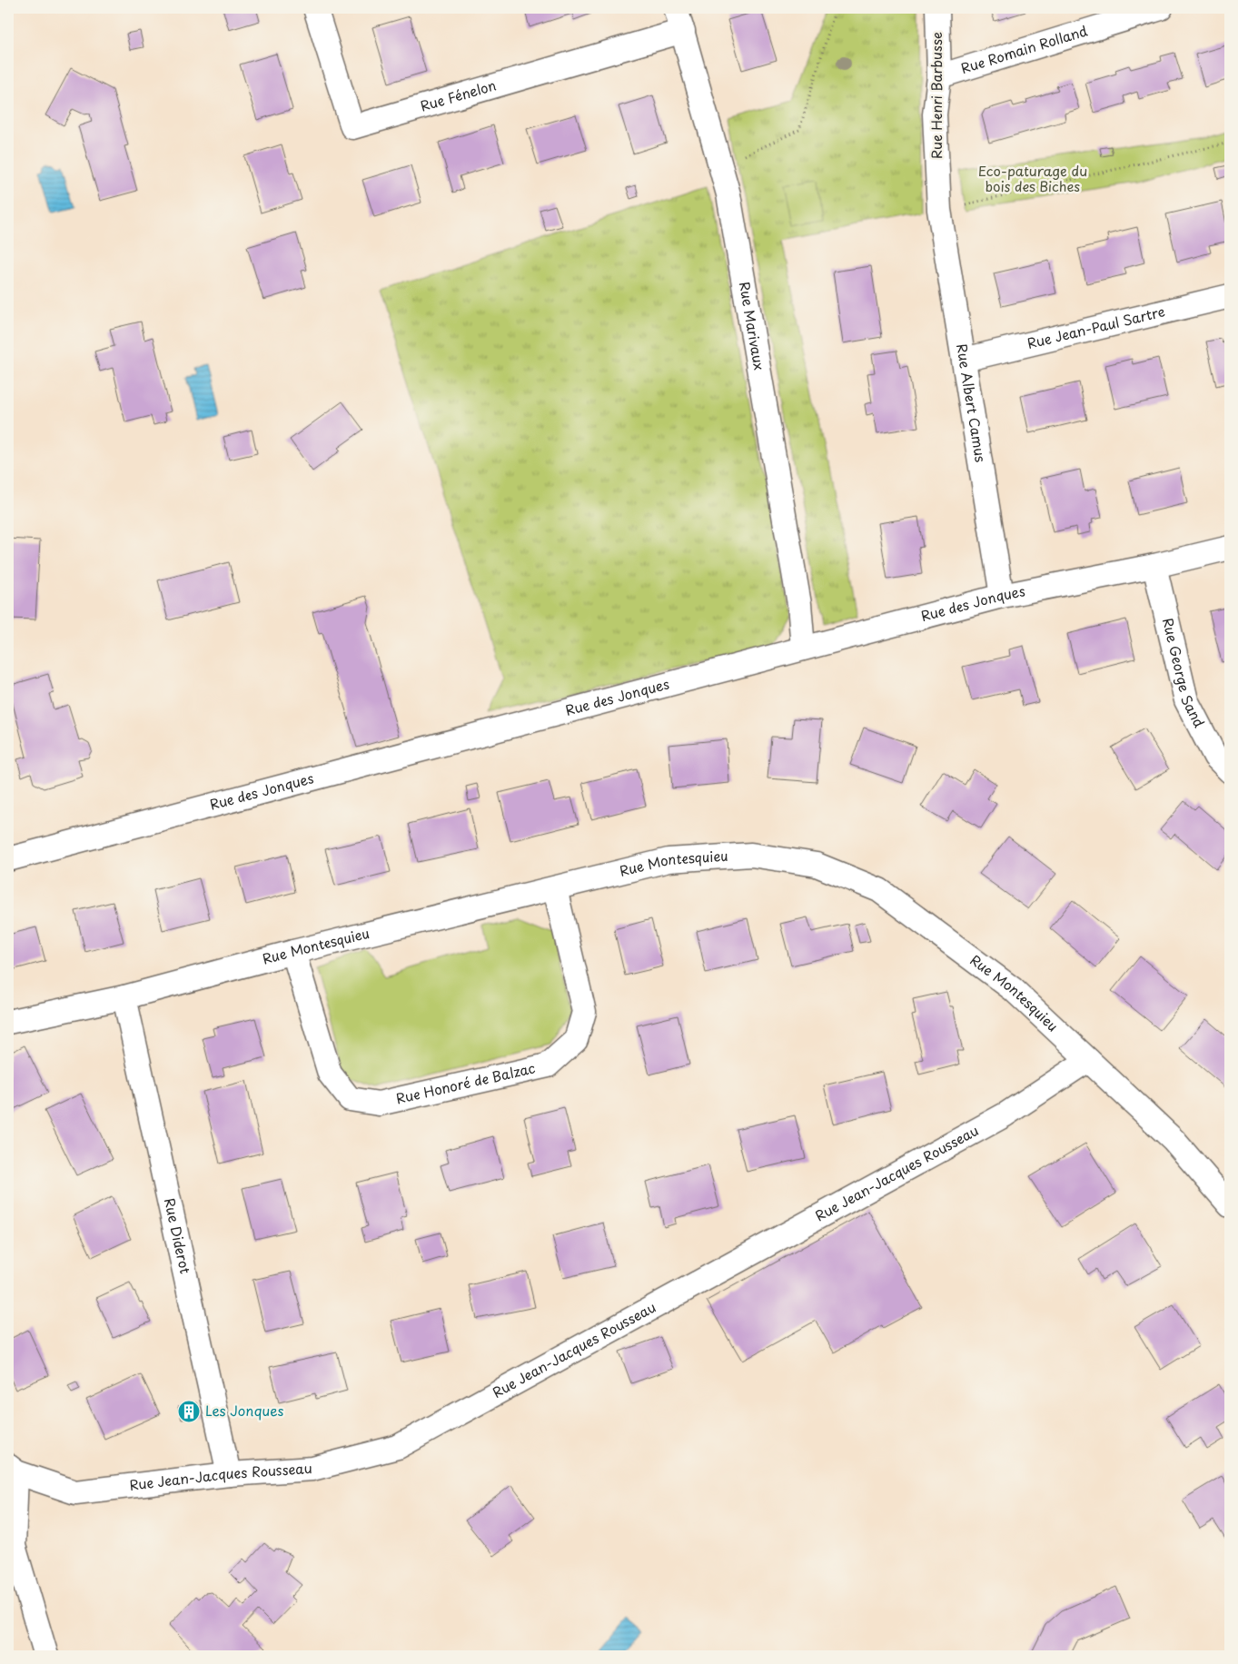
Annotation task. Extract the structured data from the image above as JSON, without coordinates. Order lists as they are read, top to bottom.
{
  "streets": {
    "street": [
      "Rue Romain Rolland",
      "Rue Henri Barbusse",
      "Rue Fénelon",
      "Rue Marivaux",
      "Rue Jean-Paul Sartre",
      "Rue Albert Camus",
      "Rue des Jonques",
      "Rue George Sand",
      "Rue Montesquieu",
      "Rue Honoré de Balzac",
      "Rue Jean-Jacques Rousseau",
      "Rue Diderot"
    ]
  },
  "crossings": [
    ["Rue Romain Rolland", "Rue Henri Barbusse"],
    ["Rue Henri Barbusse", "Rue Albert Camus"],
    ["Rue Fénelon", "Rue Marivaux"],
    ["Rue Marivaux", "Rue des Jonques"],
    ["Rue Jean-Paul Sartre", "Rue Albert Camus"],
    ["Rue Albert Camus", "Rue des Jonques"],
    ["Rue des Jonques", "Rue George Sand"],
    ["Rue Montesquieu", "Rue Honoré de Balzac"],
    ["Rue Montesquieu", "Rue Jean-Jacques Rousseau"],
    ["Rue Montesquieu", "Rue Diderot"],
    ["Rue Jean-Jacques Rousseau", "Rue Diderot"]
  ],
  "parks": ["Eco-paturage du bois des Biches"],
  "places": {
    "building": ["Les Jonques"]
  }
}
